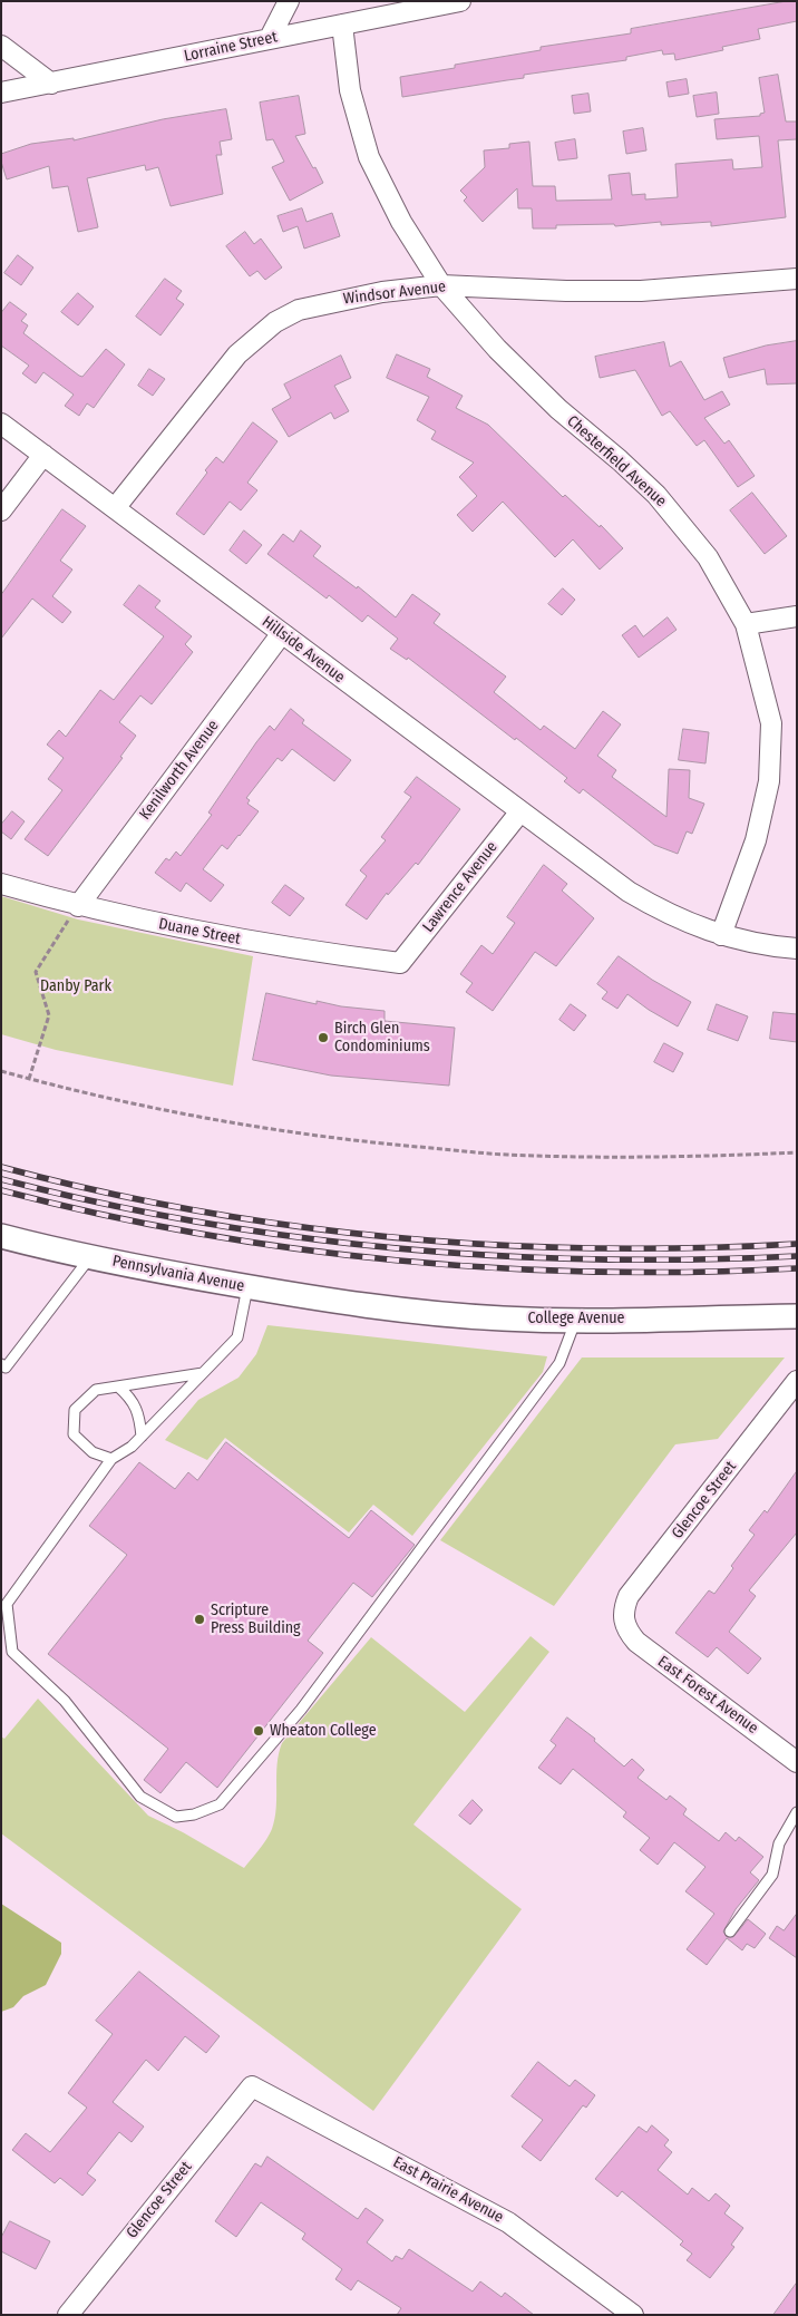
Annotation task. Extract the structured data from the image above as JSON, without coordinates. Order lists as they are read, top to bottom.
{
  "streets": {
    "street": [
      "Lorraine Street",
      "Windsor Avenue",
      "Chesterfield Avenue",
      "Hillside Avenue",
      "Kenilworth Avenue",
      "Lawrence Avenue",
      "Duane Street",
      "Pennsylvania Avenue",
      "College Avenue",
      "Glencoe Street",
      "East Forest Avenue",
      "East Prairie Avenue"
    ]
  },
  "crossings": [
    ["Lorraine Street", "Chesterfield Avenue"],
    ["Windsor Avenue", "Chesterfield Avenue"],
    ["Windsor Avenue", "Hillside Avenue"],
    ["Chesterfield Avenue", "Hillside Avenue"],
    ["Hillside Avenue", "Kenilworth Avenue"],
    ["Hillside Avenue", "Lawrence Avenue"],
    ["Kenilworth Avenue", "Duane Street"],
    ["Lawrence Avenue", "Duane Street"],
    ["Pennsylvania Avenue", "College Avenue"],
    ["Glencoe Street", "East Forest Avenue"],
    ["Glencoe Street", "East Prairie Avenue"]
  ],
  "parks": ["Danby Park"],
  "places": ["Birch Glen Condominiums", "Scripture Press Building", "Wheaton College"]
}
